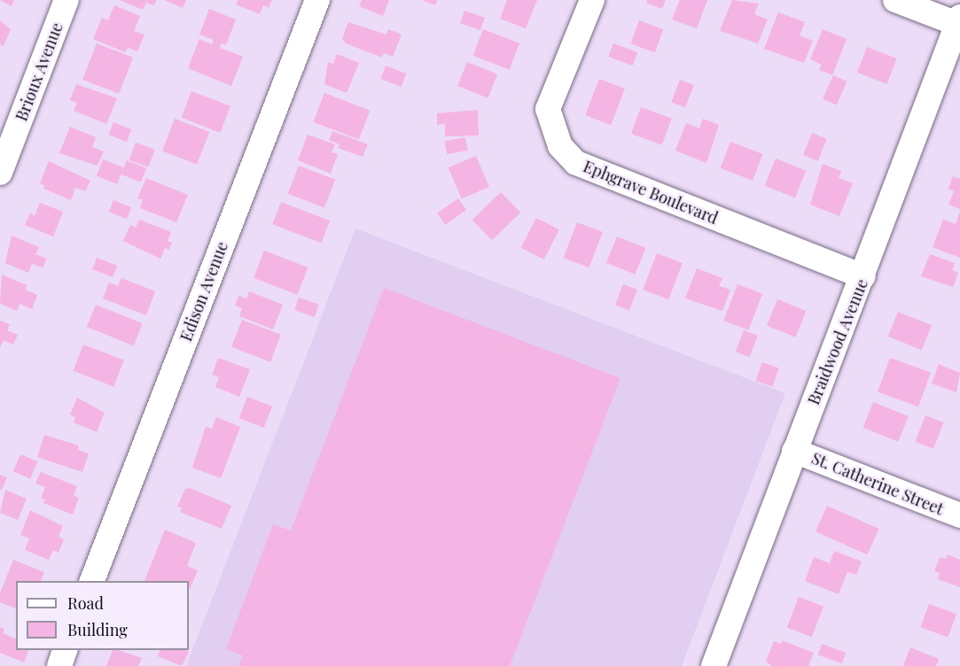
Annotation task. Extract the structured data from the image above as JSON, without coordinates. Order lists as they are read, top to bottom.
{
  "streets": {
    "street": [
      "Brioux Avenue",
      "Ephgrave Boulevard",
      "Edison Avenue",
      "Braidwood Avenue",
      "St. Catherine Street"
    ]
  },
  "crossings": [
    ["Ephgrave Boulevard", "Braidwood Avenue"],
    ["Braidwood Avenue", "St. Catherine Street"]
  ],
  "legend": ["Road", "Building"]
}
